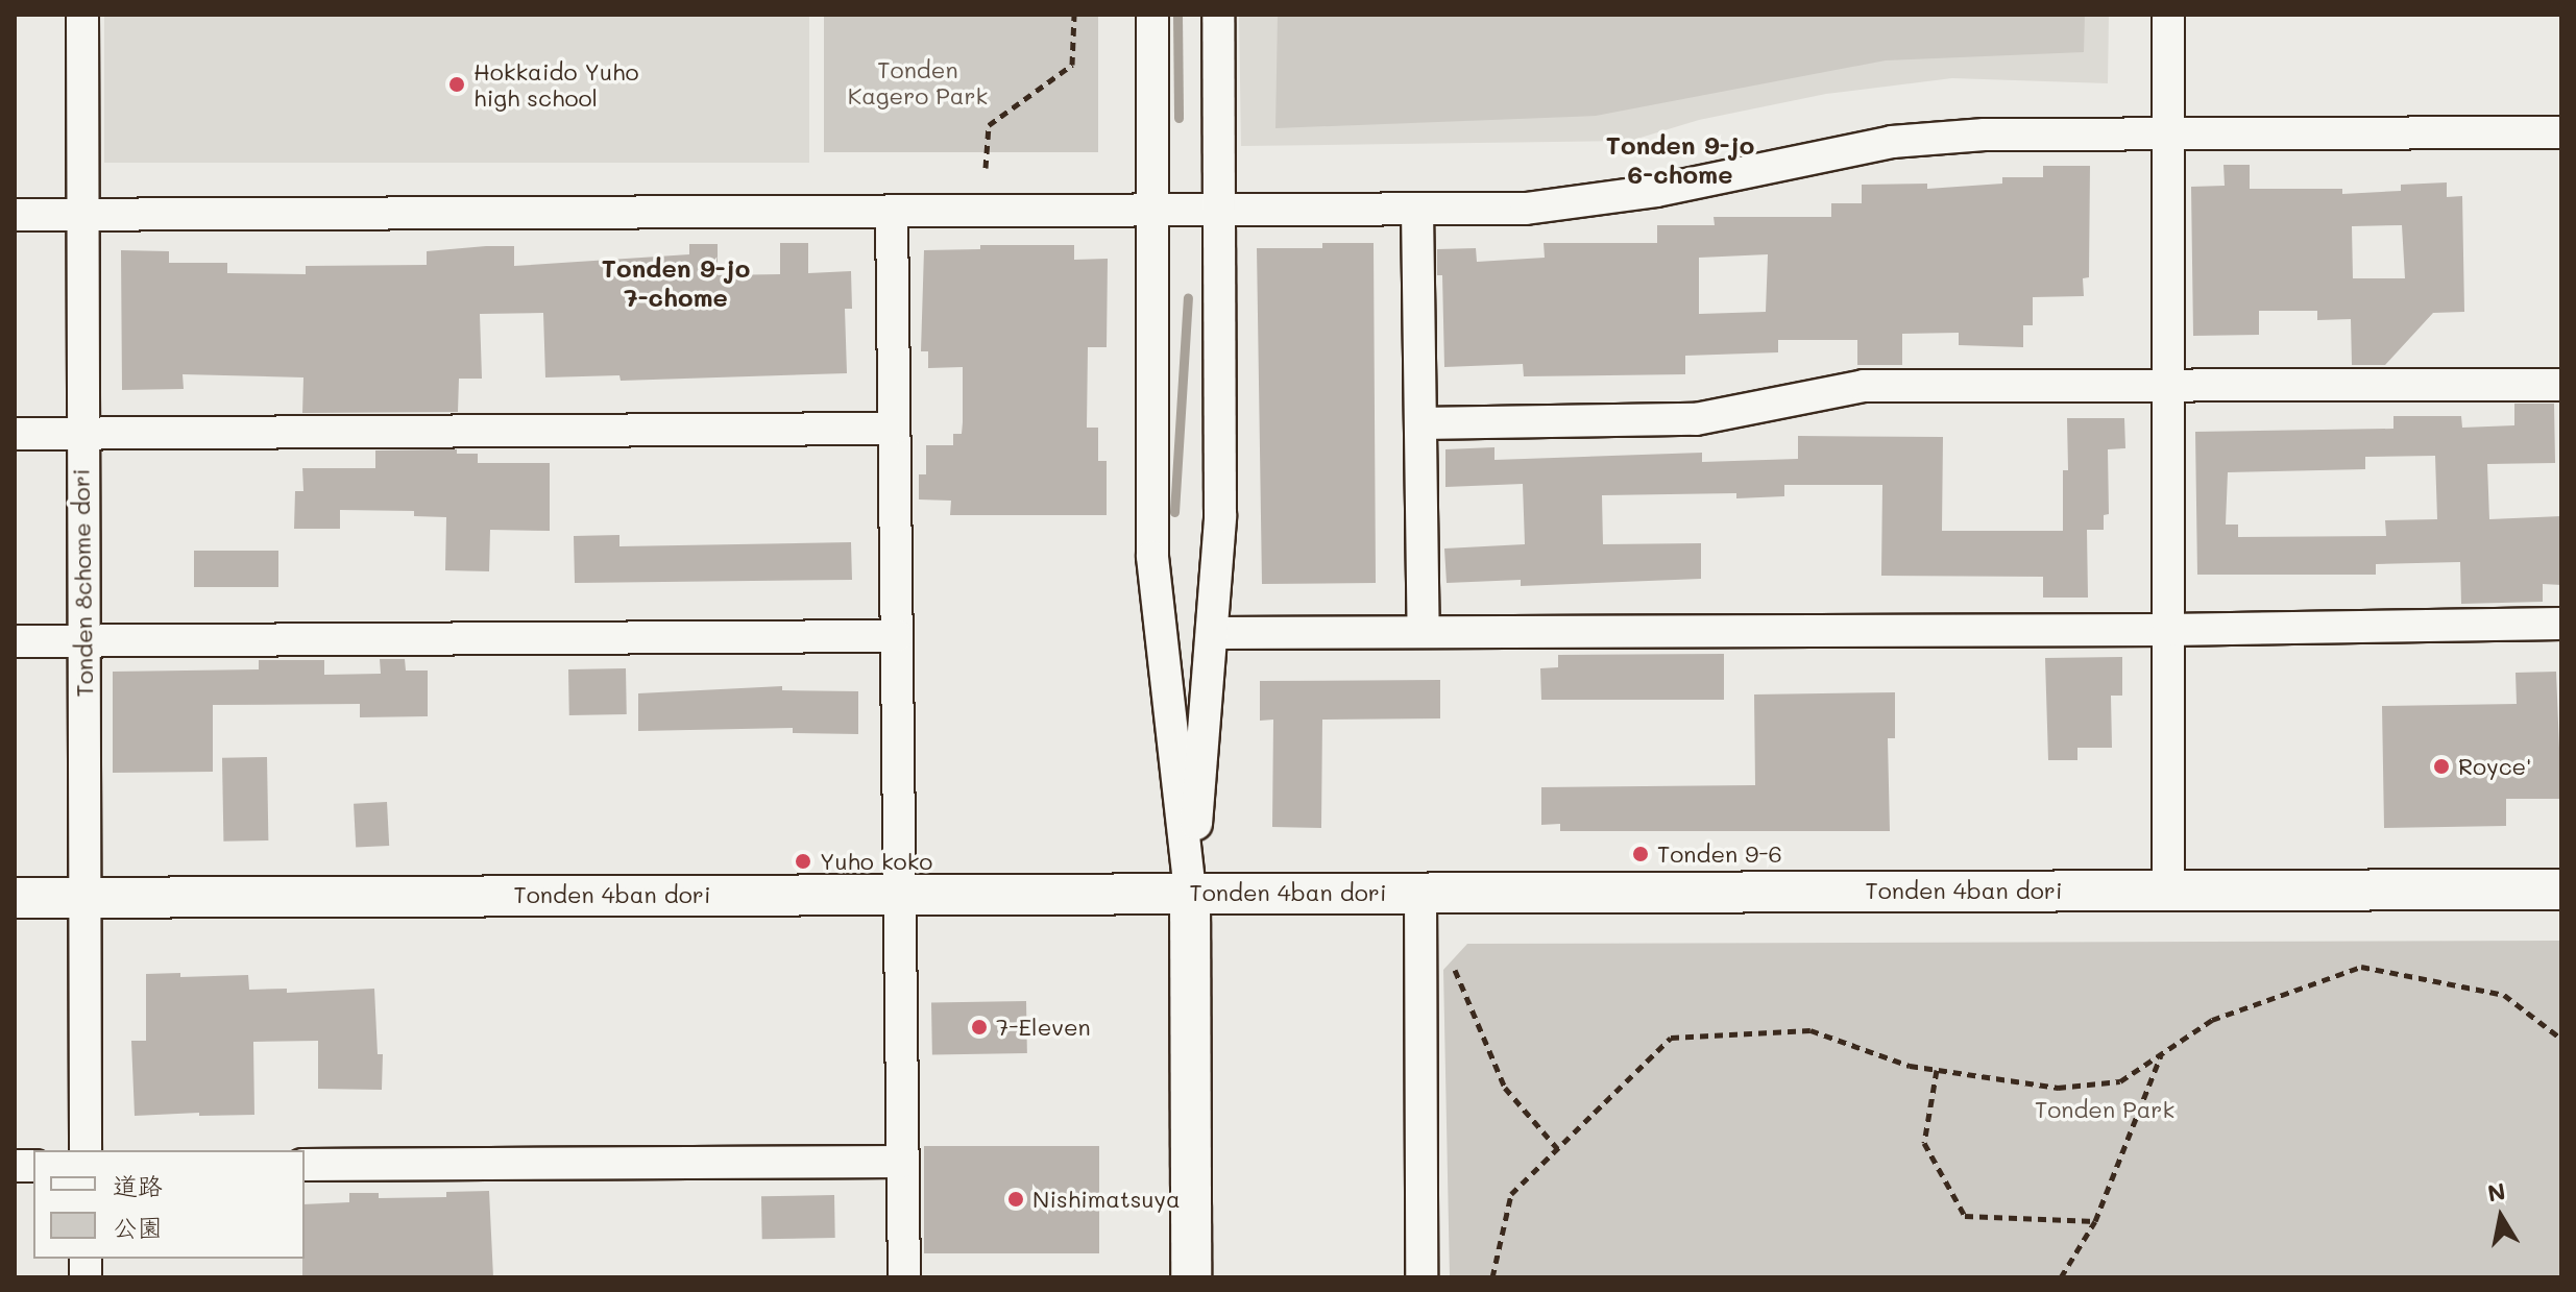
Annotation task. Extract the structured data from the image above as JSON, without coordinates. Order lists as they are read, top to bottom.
{
  "streets": {
    "street": ["Tonden 8chome dori", "Tonden 4ban dori"]
  },
  "crossings": [
    ["Tonden 8chome dori", "Tonden 4ban dori"]
  ],
  "districts": ["Tonden 9-jo 6-chome", "Tonden 9-jo 7-chome"],
  "parks": ["Tonden Kagero Park", "Tonden Park"],
  "places": [
    "Hokkaido Yuho high school",
    "Royce'",
    "Tonden 9-6",
    "Yuho koko",
    "7-Eleven",
    "Nishimatsuya"
  ],
  "legend": ["道路", "公園"],
  "north": "top"
}
